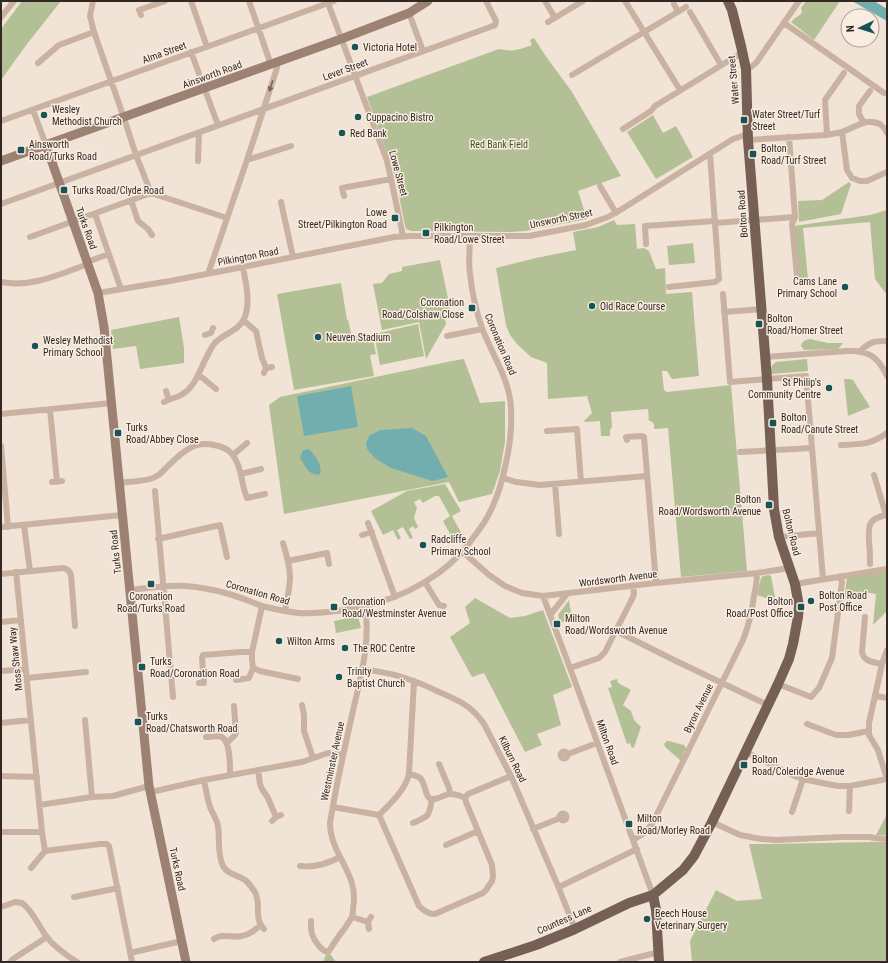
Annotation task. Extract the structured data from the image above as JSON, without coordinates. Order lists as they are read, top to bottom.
{
  "streets": {
    "main road": ["Water Street", "Bolton Road", "Countess Lane"],
    "street": [
      "Alma Street",
      "Lever Street",
      "Ainsworth Road",
      "Lowe Street",
      "Unsworth Street",
      "Turks Road",
      "Pilkington Road",
      "Coronation Road",
      "Wordsworth Avenue",
      "Moss Shaw Way",
      "Byron Avenue",
      "Milton Road",
      "Kilburn Road",
      "Westminster Avenue"
    ]
  },
  "crossings": [
    ["Alma Street", "Lowe Street"],
    ["Lever Street", "Lowe Street"],
    ["Lever Street", "Turks Road"],
    ["Ainsworth Road", "Lowe Street"],
    ["Ainsworth Road", "Turks Road"],
    ["Water Street", "Bolton Road"],
    ["Water Street", "Unsworth Street"],
    ["Lowe Street", "Unsworth Street"],
    ["Lowe Street", "Pilkington Road"],
    ["Bolton Road", "Unsworth Street"],
    ["Bolton Road", "Wordsworth Avenue"],
    ["Bolton Road", "Milton Road"],
    ["Bolton Road", "Countess Lane"],
    ["Unsworth Street", "Pilkington Road"],
    ["Unsworth Street", "Coronation Road"],
    ["Turks Road", "Pilkington Road"],
    ["Turks Road", "Coronation Road"],
    ["Coronation Road", "Wordsworth Avenue"],
    ["Coronation Road", "Westminster Avenue"],
    ["Wordsworth Avenue", "Byron Avenue"],
    ["Wordsworth Avenue", "Milton Road"],
    ["Byron Avenue", "Milton Road"],
    ["Milton Road", "Countess Lane"],
    ["Kilburn Road", "Westminster Avenue"],
    ["Kilburn Road", "Countess Lane"]
  ],
  "parks": ["Red Bank Field"],
  "places": {
    "other": [
      "Victoria Hotel",
      "Wesley Methodist Church",
      "Cuppacino Bistro",
      "Red Bank",
      "Cams Lane Primary School",
      "Old Race Course",
      "Neuven Stadium",
      "Wesley Methodist Primary School",
      "St Philip's Community Centre",
      "Radcliffe Primary School",
      "Bolton Road Post Office",
      "Wilton Arms",
      "The ROC Centre",
      "Trinity Baptist Church",
      "Beech House Veterinary Surgery"
    ],
    "transit": [
      "Water Street/Turf Street",
      "Ainsworth Road/Turks Road",
      "Bolton Road/Turf Street",
      "Turks Road/Clyde Road",
      "Lowe Street/Pilkington Road",
      "Pilkington Road/Lowe Street",
      "Coronation Road/Colshaw Close",
      "Bolton Road/Homer Street",
      "Bolton Road/Canute Street",
      "Turks Road/Abbey Close",
      "Bolton Road/Wordsworth Avenue",
      "Coronation Road/Turks Road",
      "Coronation Road/Westminster Avenue",
      "Bolton Road/Post Office",
      "Milton Road/Wordsworth Avenue",
      "Turks Road/Coronation Road",
      "Turks Road/Chatsworth Road",
      "Bolton Road/Coleridge Avenue",
      "Milton Road/Morley Road"
    ]
  },
  "north": "left"
}
